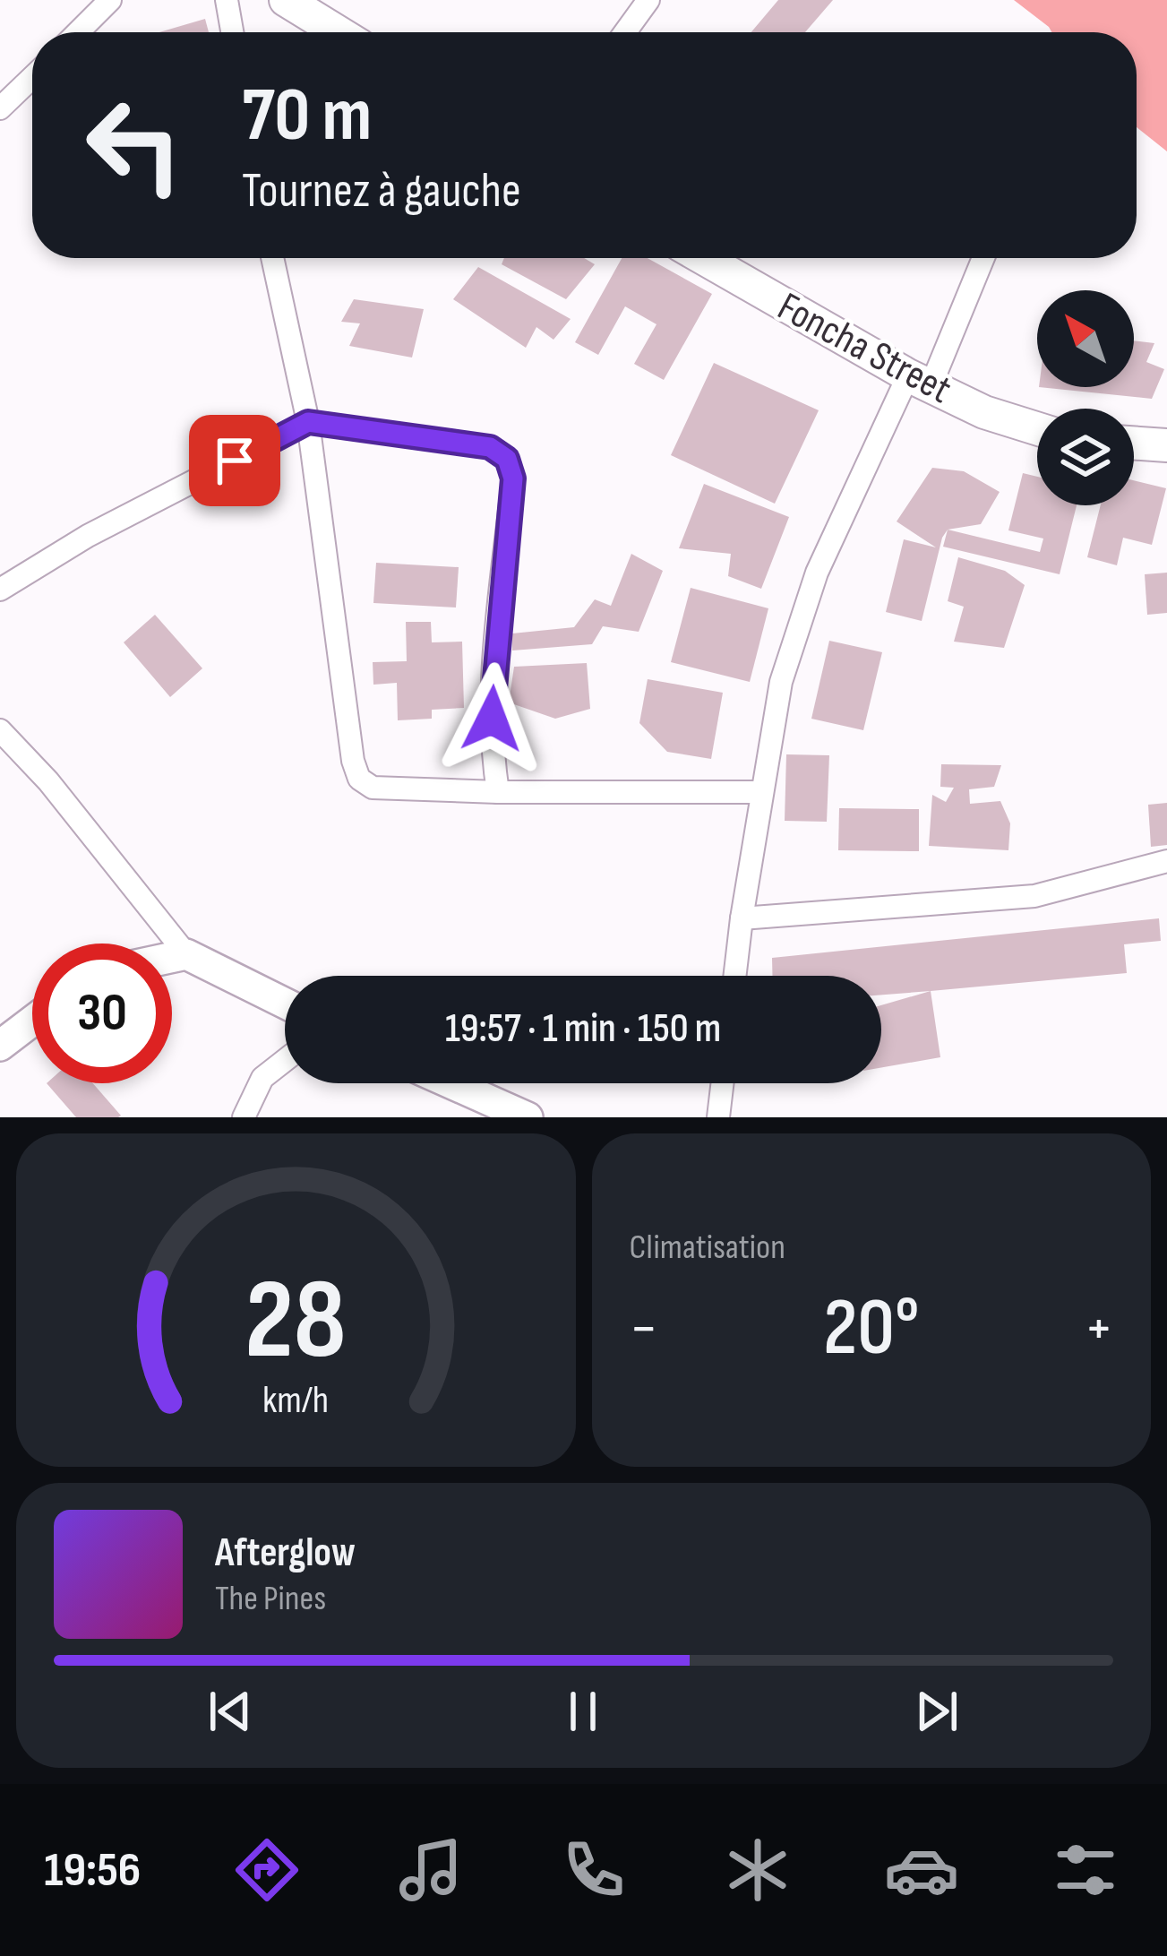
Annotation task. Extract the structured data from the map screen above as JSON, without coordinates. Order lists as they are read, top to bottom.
{
  "streets": {
    "main road": ["Foncha Street"]
  },
  "north": "top left",
  "page": {
    "turn": ["70 m", "Tournez à gauche"],
    "limit": "30",
    "trip": "19:57 · 1 min · 150 m",
    "tile": "Climatisation",
    "heat": ["−", "20°", "+"],
    "song": ["Afterglow", "The Pines"],
    "tabs": "19:56",
    "gauge": ["28", "km/h"]
  }
}
